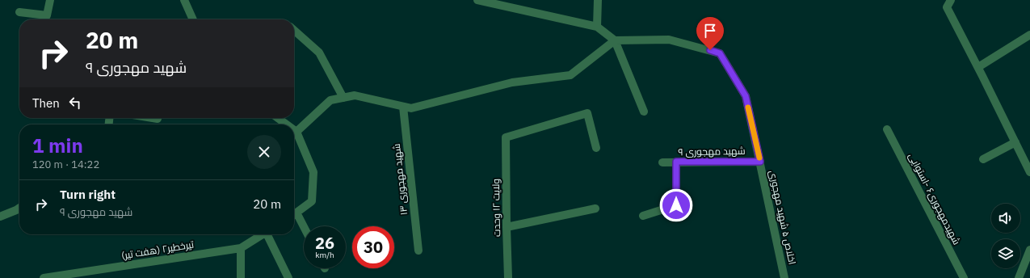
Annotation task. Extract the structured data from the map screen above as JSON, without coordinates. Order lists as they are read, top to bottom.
{
  "streets": {
    "street": [
      "شهید مهجوری ۹",
      "شهید مهجوری ۱۳",
      "شهیدمهجوری۶ -استوایی",
      "ولایت ۱۲ وحدت",
      "اخلاص ۵ شهید مهجوری",
      "تیرخطیر۲ (هفت تیر)"
    ]
  },
  "crossings": [
    ["شهید مهجوری ۹", "اخلاص ۵ شهید مهجوری"]
  ],
  "page": {
    "turn": ["20 m", "شهید مهجوری ۹"],
    "then": "Then",
    "heading": ["1 min", "120 m · 14:22"],
    "list": [
      {
        "name": "Turn right",
        "note": "شهید مهجوری ۹",
        "value": "20 m"
      }
    ],
    "speed": "26 km/h",
    "limit": "30"
  }
}
